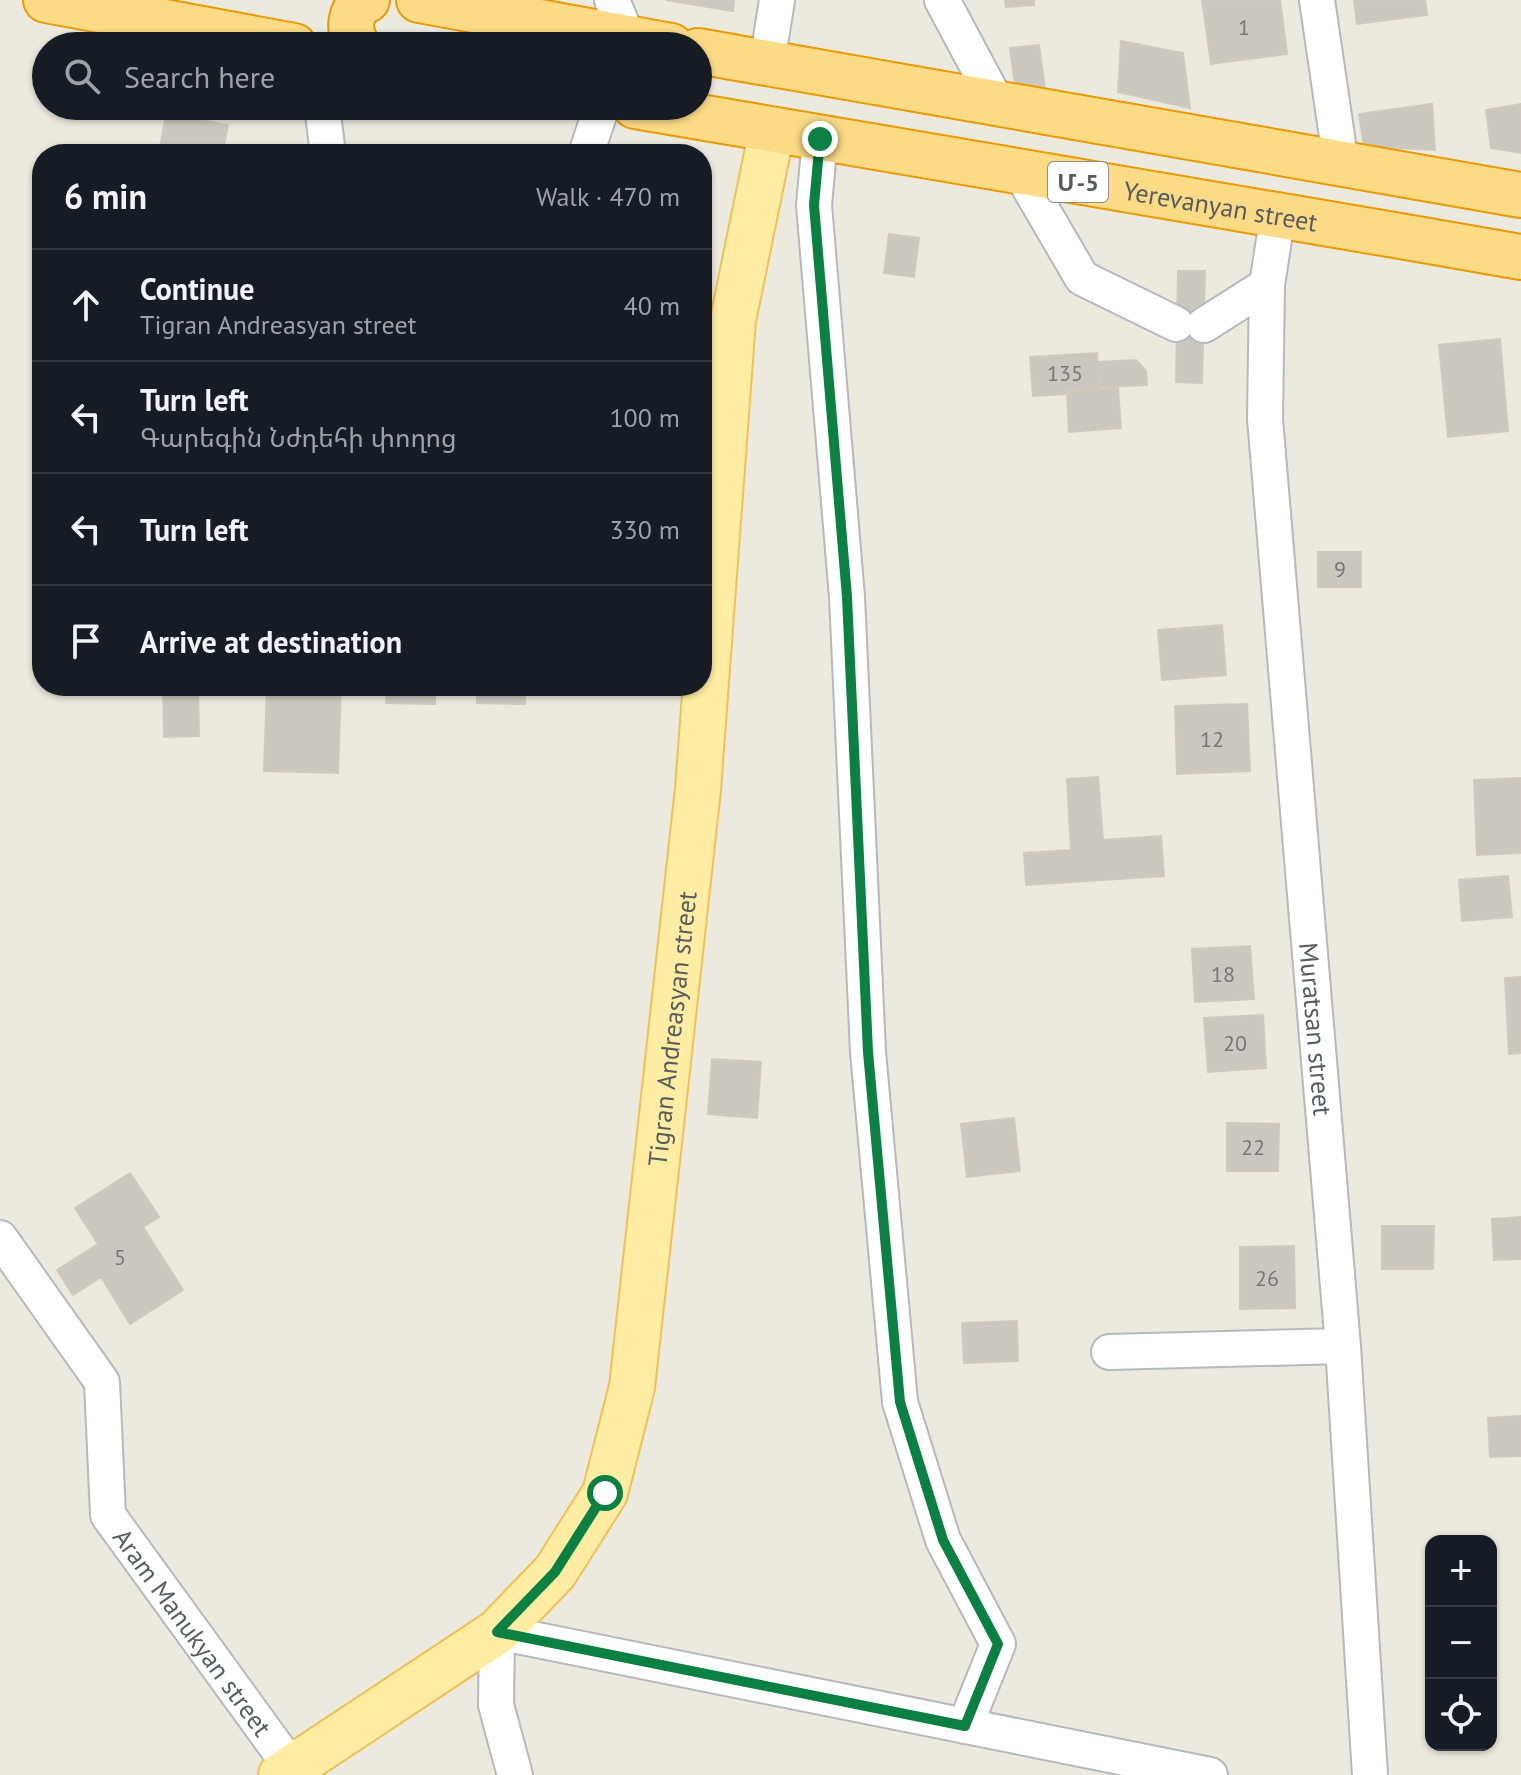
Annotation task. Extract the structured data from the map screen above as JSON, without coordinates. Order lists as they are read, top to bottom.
{
  "streets": {
    "highway": ["Մ-5", "Yerevanyan street"],
    "main road": ["Tigran Andreasyan street"],
    "street": ["Muratsan street", "Aram Manukyan street"]
  },
  "crossings": [
    ["Yerevanyan street", "Tigran Andreasyan street"],
    ["Yerevanyan street", "Muratsan street"],
    ["Tigran Andreasyan street", "Aram Manukyan street"]
  ],
  "house_numbers": [
    "1",
    "135",
    "9",
    "12",
    "18",
    "20",
    "22",
    "5",
    "26"
  ],
  "page": {
    "search": "Search here",
    "heading": ["6 min", "Walk · 470 m"],
    "list": [
      ["Continue", "Tigran Andreasyan street", "40 m"],
      ["Turn left", "Գարեգին Նժդեհի փողոց", "100 m"],
      ["Turn left", "330 m"],
      "Arrive at destination"
    ],
    "map_buttons": ["+", "−"]
  }
}
